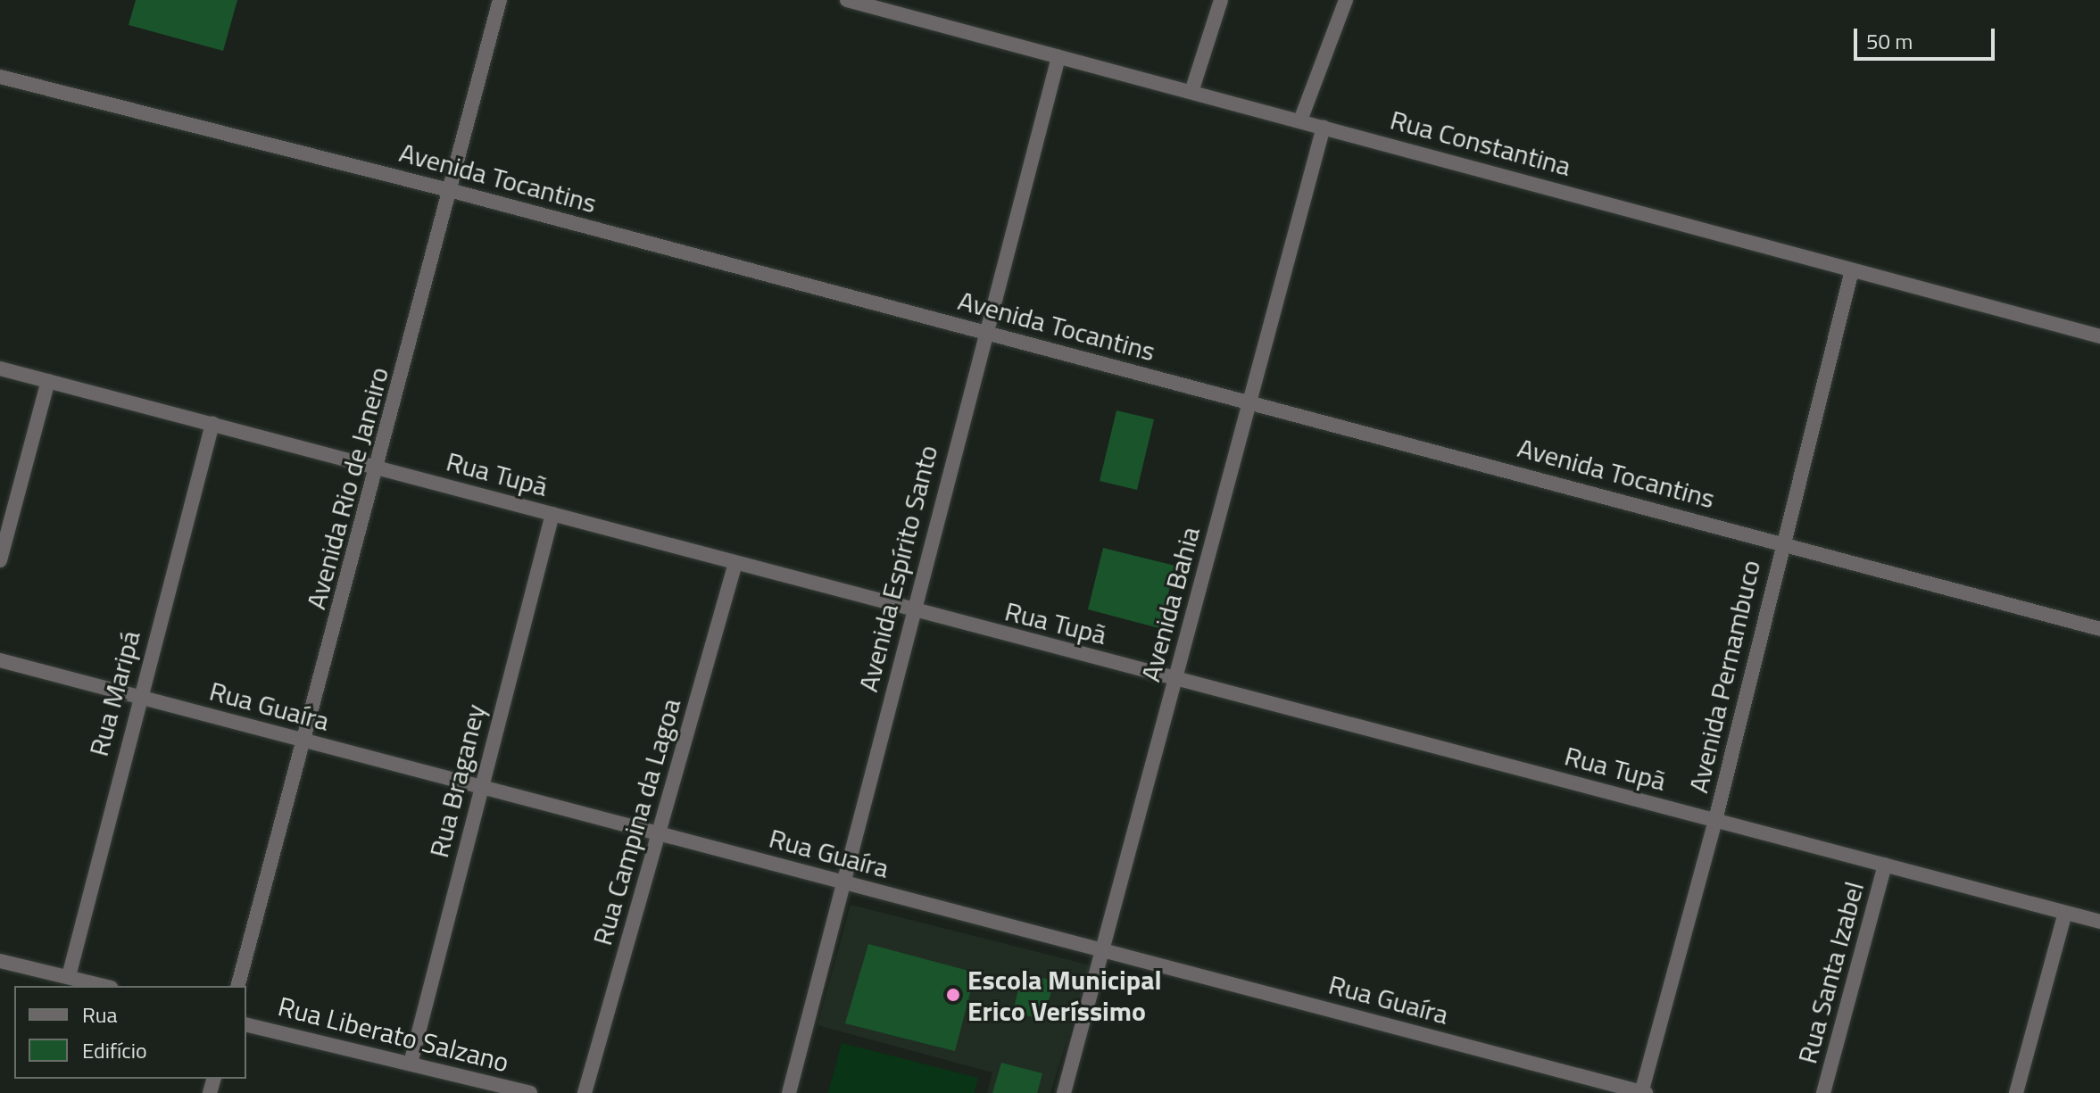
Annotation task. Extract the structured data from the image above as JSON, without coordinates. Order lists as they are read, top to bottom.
{
  "streets": {
    "street": [
      "Rua Constantina",
      "Avenida Tocantins",
      "Rua Tupã",
      "Avenida Rio de Janeiro",
      "Avenida Espírito Santo",
      "Avenida Bahia",
      "Avenida Pernambuco",
      "Rua Maripá",
      "Rua Guaíra",
      "Rua Braganey",
      "Rua Campina da Lagoa",
      "Rua Santa Izabel",
      "Rua Liberato Salzano"
    ]
  },
  "crossings": [
    ["Rua Constantina", "Avenida Espírito Santo"],
    ["Rua Constantina", "Avenida Bahia"],
    ["Rua Constantina", "Avenida Pernambuco"],
    ["Avenida Tocantins", "Avenida Rio de Janeiro"],
    ["Avenida Tocantins", "Avenida Espírito Santo"],
    ["Avenida Tocantins", "Avenida Bahia"],
    ["Avenida Tocantins", "Avenida Pernambuco"],
    ["Rua Tupã", "Avenida Rio de Janeiro"],
    ["Rua Tupã", "Avenida Espírito Santo"],
    ["Rua Tupã", "Avenida Bahia"],
    ["Rua Tupã", "Avenida Pernambuco"],
    ["Rua Tupã", "Rua Maripá"],
    ["Rua Tupã", "Rua Braganey"],
    ["Rua Tupã", "Rua Campina da Lagoa"],
    ["Rua Tupã", "Rua Santa Izabel"],
    ["Avenida Rio de Janeiro", "Rua Guaíra"],
    ["Avenida Espírito Santo", "Rua Guaíra"],
    ["Avenida Bahia", "Rua Guaíra"],
    ["Avenida Pernambuco", "Rua Guaíra"],
    ["Rua Maripá", "Rua Guaíra"],
    ["Rua Guaíra", "Rua Braganey"],
    ["Rua Guaíra", "Rua Campina da Lagoa"],
    ["Rua Braganey", "Rua Liberato Salzano"]
  ],
  "places": ["Escola Municipal Erico Veríssimo"],
  "legend": ["Rua", "Edifício"],
  "scale_bar": "50 m"
}
